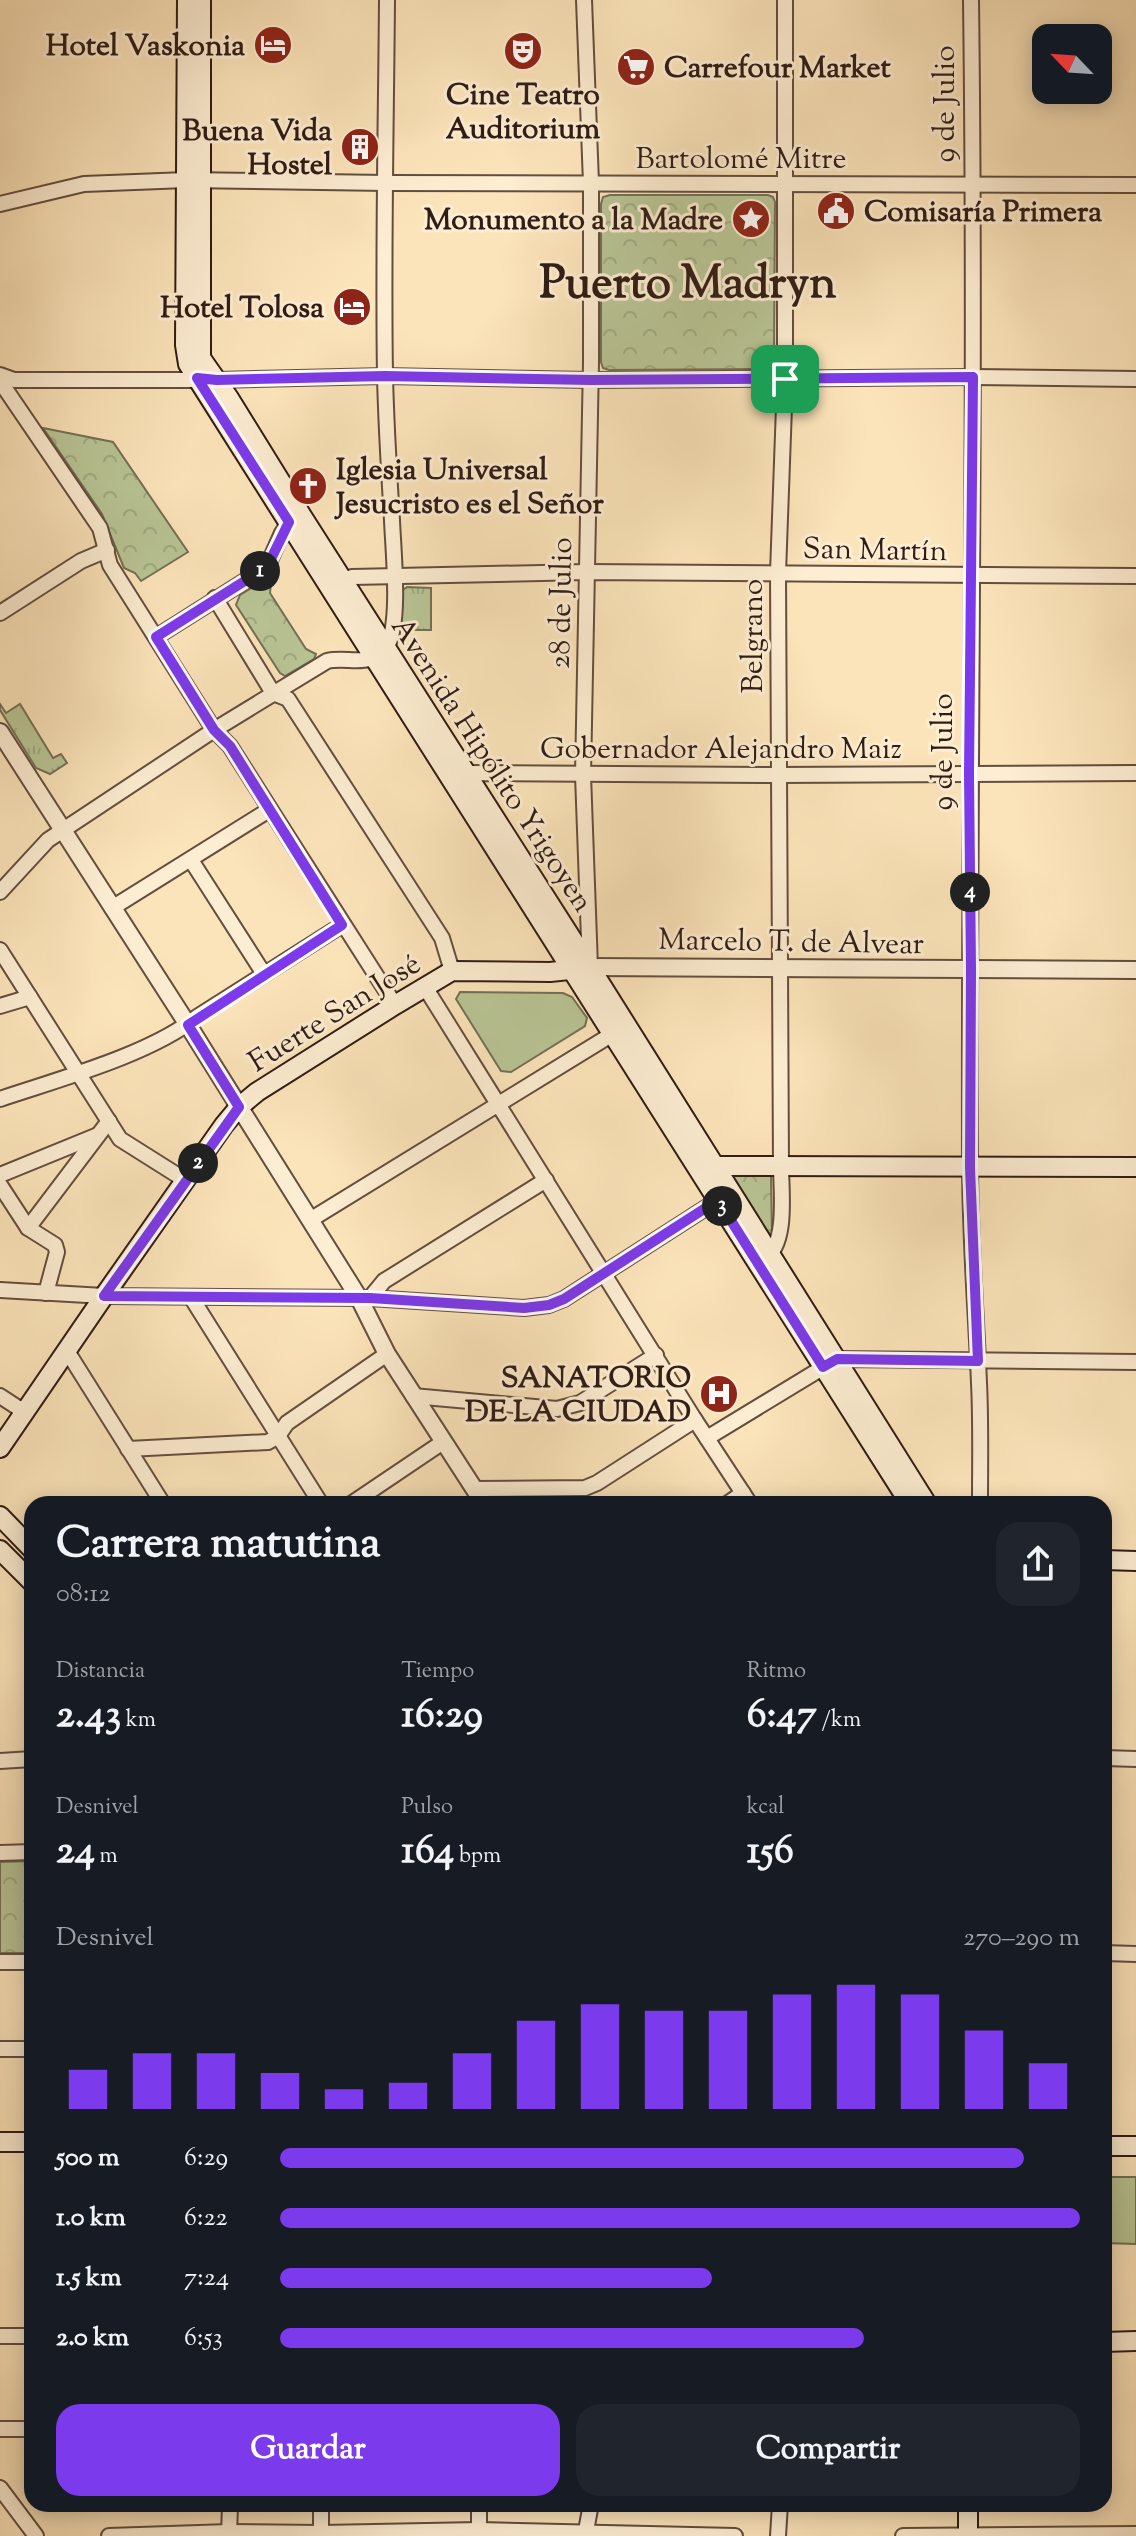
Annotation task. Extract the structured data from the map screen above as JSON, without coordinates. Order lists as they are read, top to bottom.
{
  "streets": {
    "main road": ["Avenida Hipólito Yrigoyen", "Fuerte San José"],
    "street": [
      "9 de Julio",
      "Bartolomé Mitre",
      "San Martín",
      "28 de Julio",
      "Belgrano",
      "Gobernador Alejandro Maiz",
      "Marcelo T. de Alvear"
    ]
  },
  "crossings": [
    ["9 de Julio", "Bartolomé Mitre"],
    ["9 de Julio", "San Martín"],
    ["9 de Julio", "Gobernador Alejandro Maiz"],
    ["9 de Julio", "Marcelo T. de Alvear"],
    ["Bartolomé Mitre", "28 de Julio"],
    ["Bartolomé Mitre", "Belgrano"],
    ["Bartolomé Mitre", "Avenida Hipólito Yrigoyen"],
    ["San Martín", "28 de Julio"],
    ["San Martín", "Belgrano"],
    ["San Martín", "Avenida Hipólito Yrigoyen"],
    ["28 de Julio", "Gobernador Alejandro Maiz"],
    ["28 de Julio", "Avenida Hipólito Yrigoyen"],
    ["28 de Julio", "Marcelo T. de Alvear"],
    ["28 de Julio", "Fuerte San José"],
    ["Belgrano", "Gobernador Alejandro Maiz"],
    ["Belgrano", "Avenida Hipólito Yrigoyen"],
    ["Belgrano", "Marcelo T. de Alvear"],
    ["Gobernador Alejandro Maiz", "Avenida Hipólito Yrigoyen"],
    ["Avenida Hipólito Yrigoyen", "Marcelo T. de Alvear"],
    ["Avenida Hipólito Yrigoyen", "Fuerte San José"],
    ["Marcelo T. de Alvear", "Fuerte San José"]
  ],
  "districts": ["Puerto Madryn"],
  "places": {
    "hotel": ["Hotel Vaskonia", "Hotel Tolosa"],
    "theatre": ["Cine Teatro Auditorium"],
    "supermarket": ["Carrefour Market"],
    "building": ["Buena Vida Hostel"],
    "public building": ["Comisaría Primera"],
    "place": ["Monumento a la Madre"],
    "church": ["Iglesia Universal Jesucristo es el Señor"],
    "hospital": ["SANATORIO DE LA CIUDAD"]
  },
  "north": "top left",
  "page": {
    "pins": [
      "1",
      "4",
      "2",
      "3"
    ],
    "heading": ["Carrera matutina", "08:12"],
    "stats": [
      ["Distancia", "2.43 km"],
      ["Tiempo", "16:29"],
      ["Ritmo", "6:47 /km"],
      ["Desnivel", "24 m"],
      ["Pulso", "164 bpm"],
      ["kcal", "156"]
    ],
    "chart": ["Desnivel", "270–290 m"],
    "list": [
      {
        "name": "500 m",
        "note": "6:29"
      },
      {
        "name": "1.0 km",
        "note": "6:22"
      },
      {
        "name": "1.5 km",
        "note": "7:24"
      },
      {
        "name": "2.0 km",
        "note": "6:53"
      }
    ],
    "buttons": ["Guardar", "Compartir"]
  }
}
